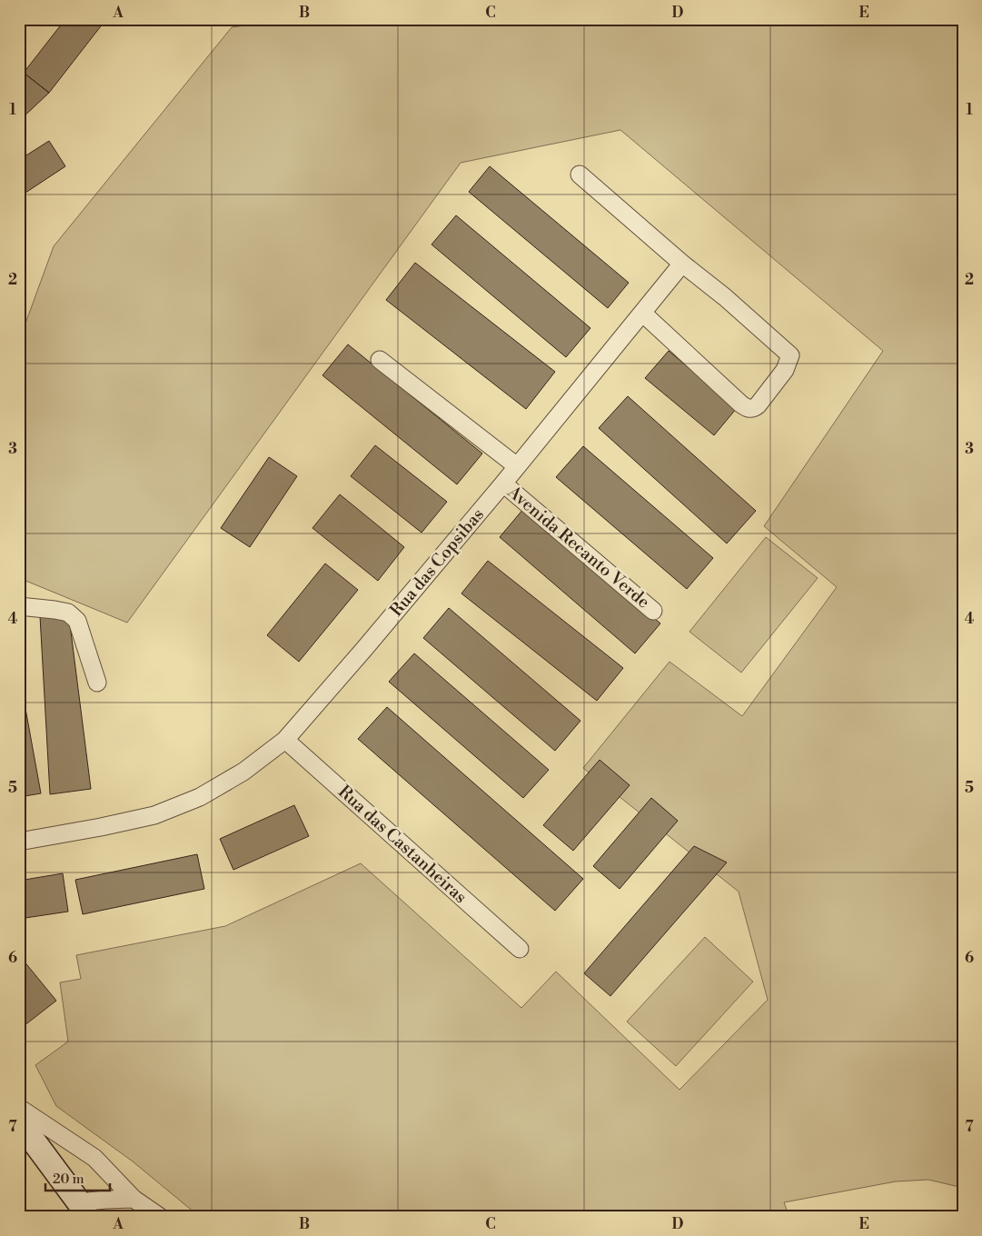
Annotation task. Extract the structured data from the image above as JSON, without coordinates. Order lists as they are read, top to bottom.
{
  "streets": {
    "street": ["Avenida Recanto Verde", "Rua das Copsibas", "Rua das Castanheiras"]
  },
  "crossings": [
    ["Avenida Recanto Verde", "Rua das Copsibas"],
    ["Rua das Copsibas", "Rua das Castanheiras"]
  ],
  "scale_bar": "20 m",
  "grid": {
    "columns": [
      "A",
      "B",
      "C",
      "D",
      "E"
    ],
    "rows": [
      "1",
      "2",
      "3",
      "4",
      "5",
      "6",
      "7"
    ]
  }
}
